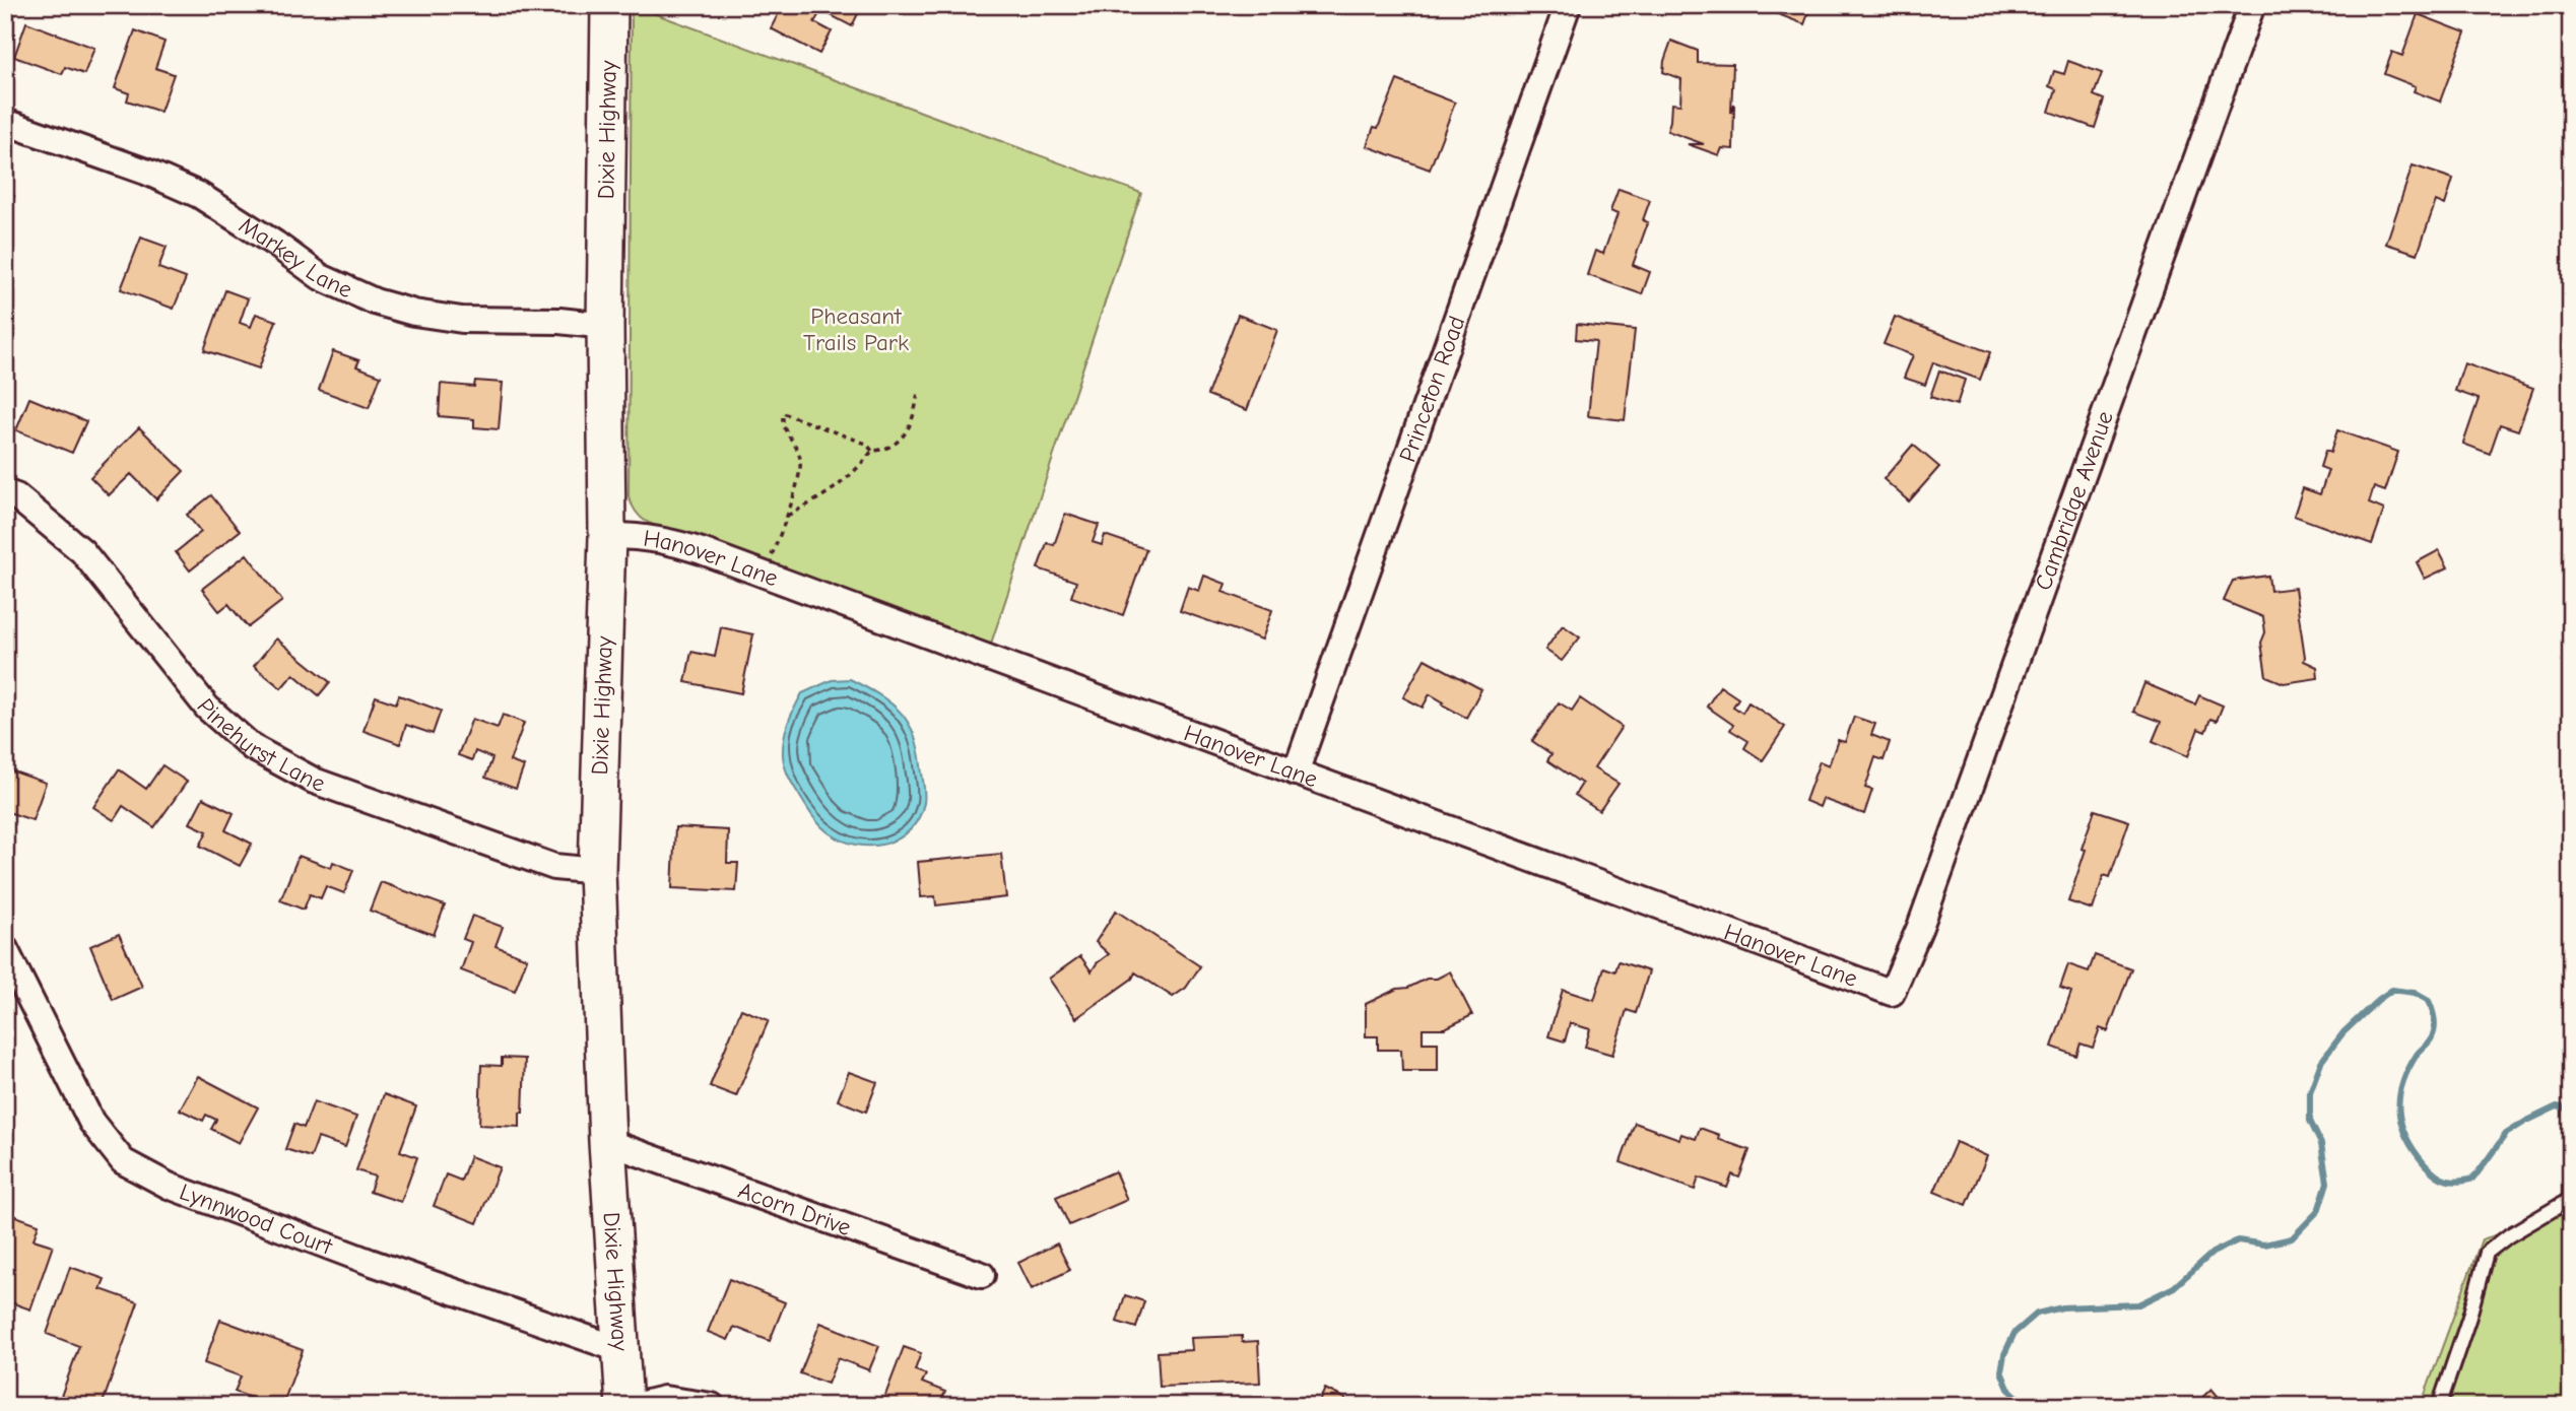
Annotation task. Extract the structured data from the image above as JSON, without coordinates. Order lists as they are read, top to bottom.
{
  "streets": {
    "main road": ["Dixie Highway"],
    "street": [
      "Markey Lane",
      "Princeton Road",
      "Cambridge Avenue",
      "Hanover Lane",
      "Pinehurst Lane",
      "Acorn Drive",
      "Lynnwood Court"
    ]
  },
  "crossings": [
    ["Dixie Highway", "Markey Lane"],
    ["Dixie Highway", "Hanover Lane"],
    ["Dixie Highway", "Pinehurst Lane"],
    ["Dixie Highway", "Acorn Drive"],
    ["Dixie Highway", "Lynnwood Court"],
    ["Princeton Road", "Hanover Lane"],
    ["Cambridge Avenue", "Hanover Lane"]
  ],
  "parks": ["Pheasant Trails Park"]
}
